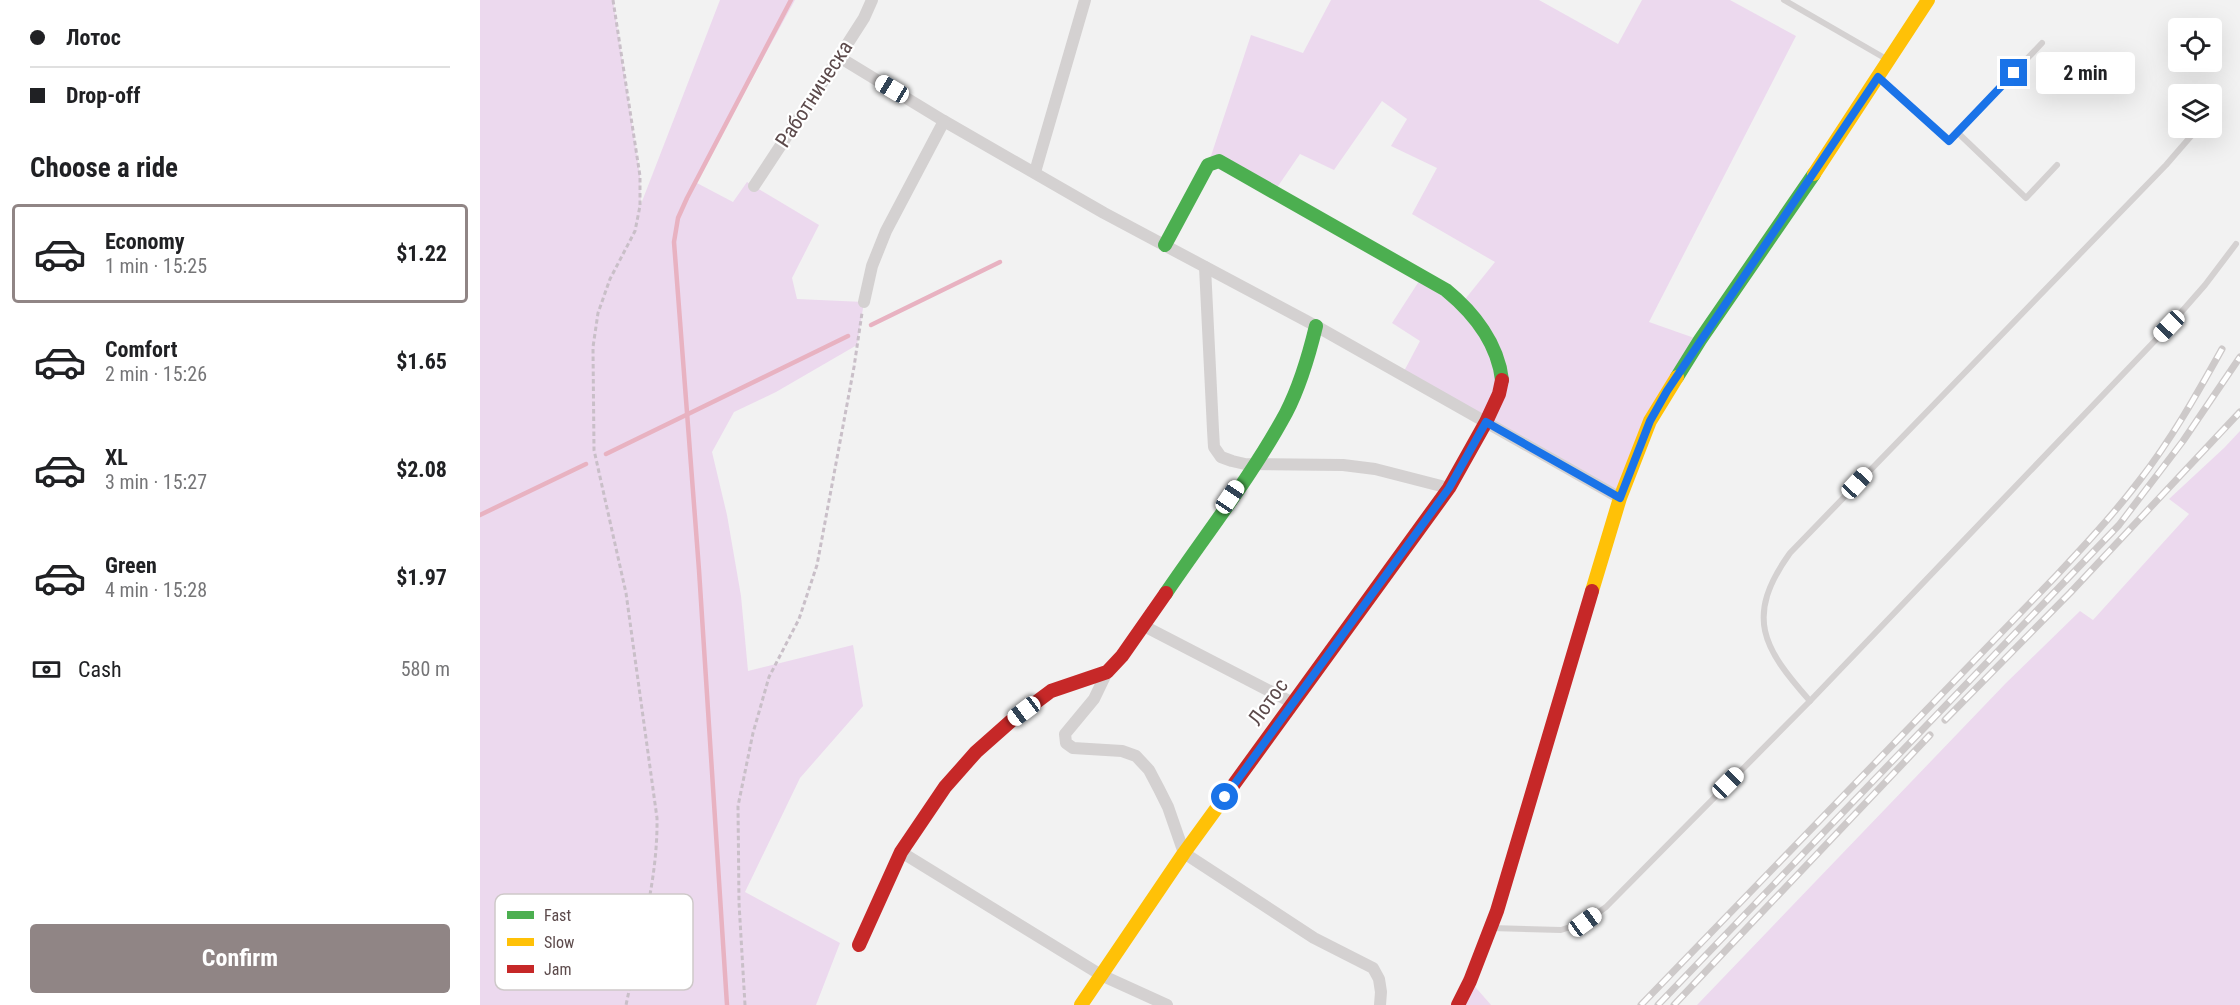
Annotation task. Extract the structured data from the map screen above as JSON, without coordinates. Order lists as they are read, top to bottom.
{
  "streets": {
    "street": ["Работническа", "Лотос"]
  },
  "legend": ["Fast", "Slow", "Jam"],
  "page": {
    "banner": ["Лотос", "Drop-off"],
    "bubble": "2 min",
    "heading": "Choose a ride",
    "list": [
      {
        "name": "Economy",
        "note": "1 min · 15:25",
        "value": "$1.22"
      },
      {
        "name": "Comfort",
        "note": "2 min · 15:26",
        "value": "$1.65"
      },
      {
        "name": "XL",
        "note": "3 min · 15:27",
        "value": "$2.08"
      },
      {
        "name": "Green",
        "note": "4 min · 15:28",
        "value": "$1.97"
      }
    ],
    "pay": ["Cash", "580 m"],
    "buttons": "Confirm"
  }
}
